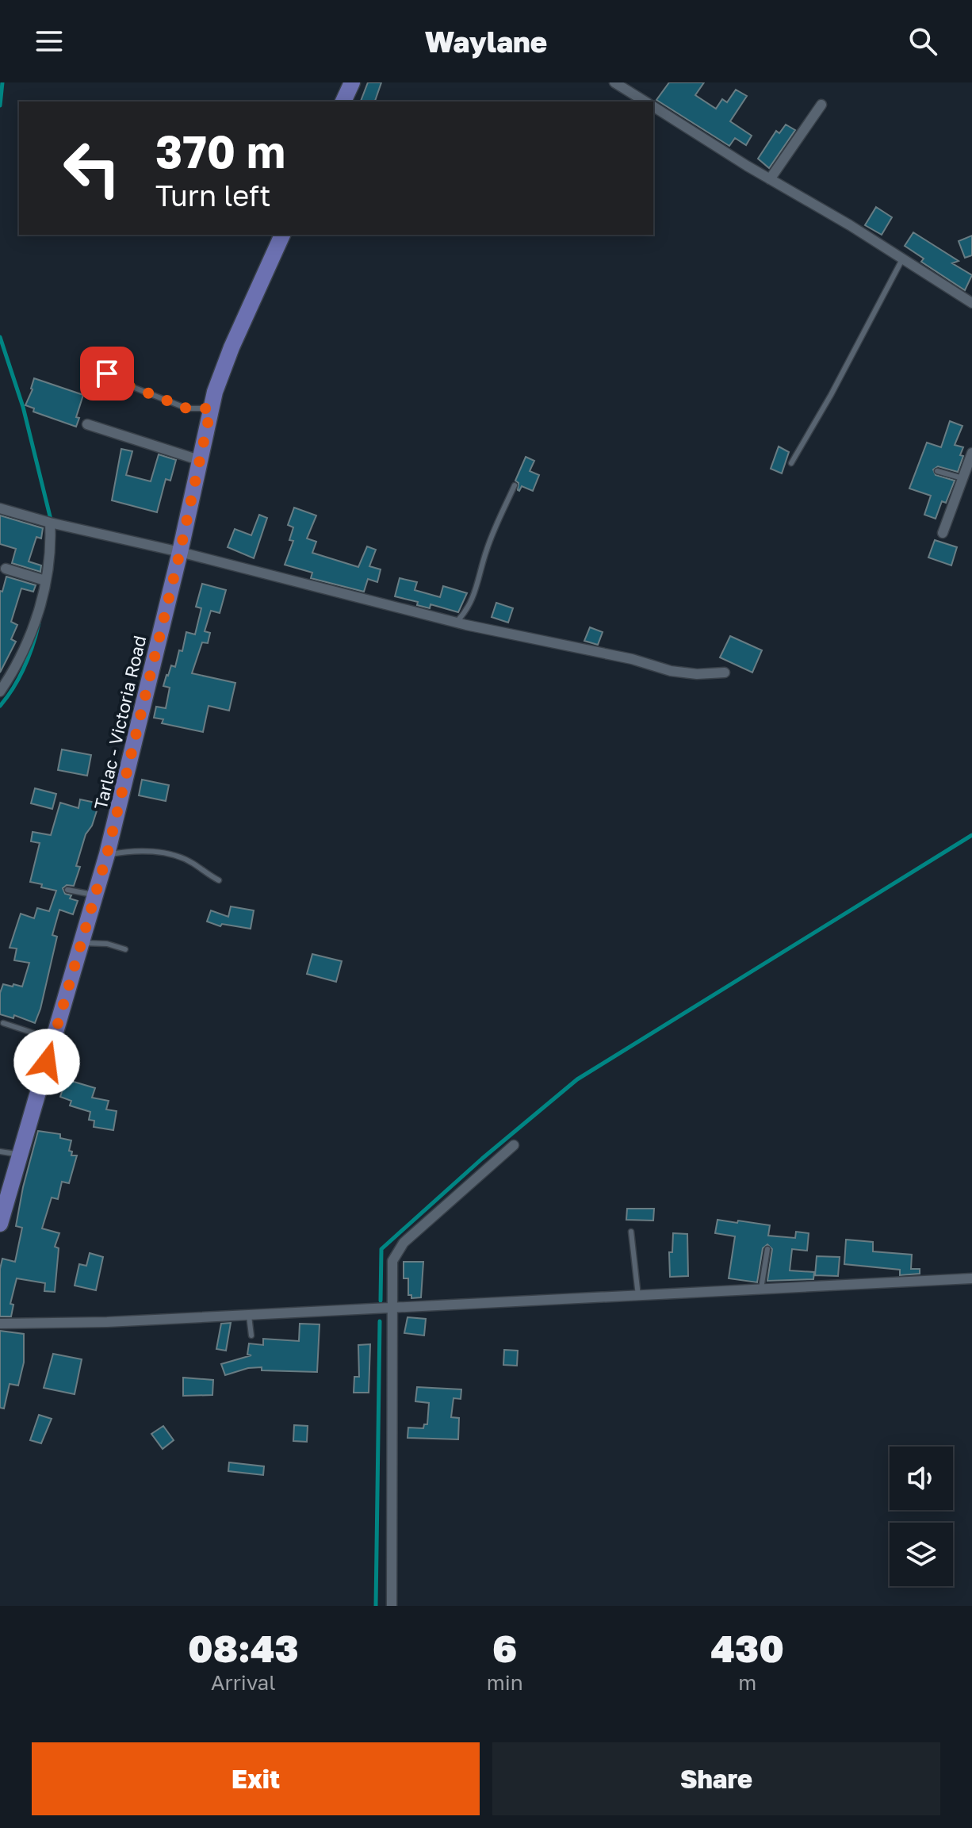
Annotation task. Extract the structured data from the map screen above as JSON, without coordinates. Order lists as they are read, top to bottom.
{
  "streets": {
    "main road": ["Tarlac - Victoria Road"]
  },
  "page": {
    "header": "Waylane",
    "turn": ["370 m", "Turn left"],
    "eta": [
      "08:43",
      "Arrival",
      "6",
      "min",
      "430",
      "m"
    ],
    "buttons": ["Exit", "Share"]
  }
}
